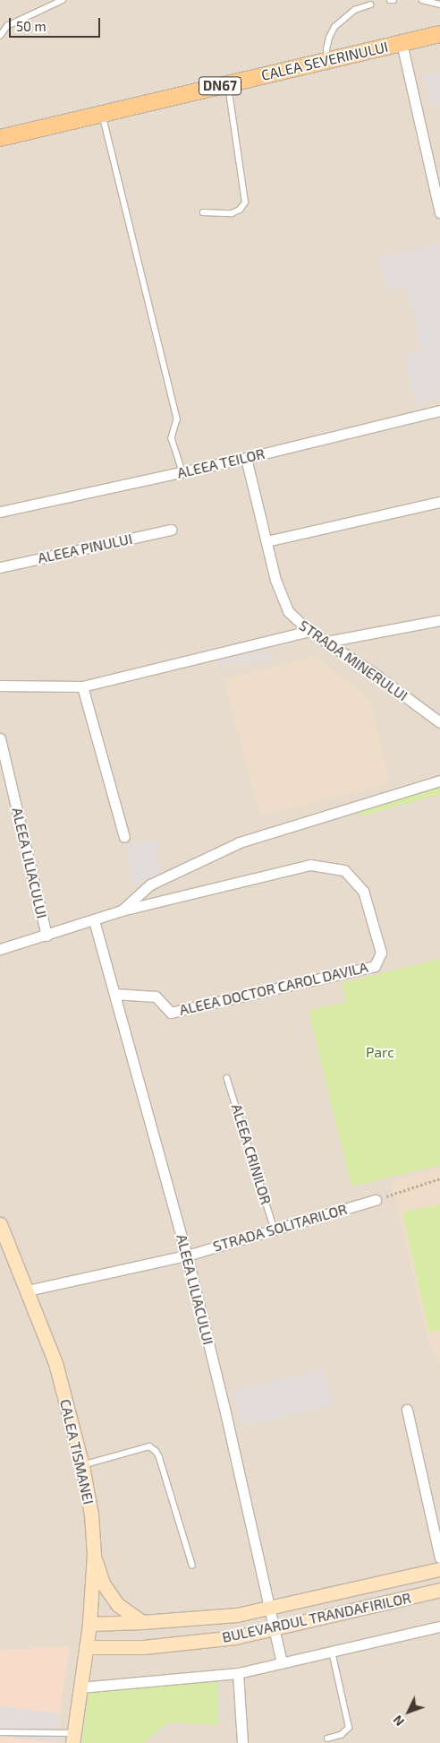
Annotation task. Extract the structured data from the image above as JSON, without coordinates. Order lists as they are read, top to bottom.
{
  "streets": {
    "main road": ["CALEA SEVERINULUI", "DN67"],
    "street": [
      "ALEEA TEILOR",
      "ALEEA PINULUI",
      "STRADA MINERULUI",
      "ALEEA LILIACULUI",
      "ALEEA DOCTOR CAROL DAVILA",
      "STRADA SOLITARILOR",
      "CALEA TISMANEI",
      "BULEVARDUL TRANDAFIRILOR"
    ],
    "lane": ["ALEEA CRINILOR"]
  },
  "crossings": [
    ["ALEEA TEILOR", "STRADA MINERULUI"],
    ["ALEEA LILIACULUI", "ALEEA DOCTOR CAROL DAVILA"],
    ["ALEEA LILIACULUI", "STRADA SOLITARILOR"],
    ["ALEEA LILIACULUI", "BULEVARDUL TRANDAFIRILOR"],
    ["ALEEA CRINILOR", "STRADA SOLITARILOR"],
    ["STRADA SOLITARILOR", "CALEA TISMANEI"],
    ["CALEA TISMANEI", "BULEVARDUL TRANDAFIRILOR"]
  ],
  "parks": ["Parc"],
  "scale_bar": "50 m",
  "north": "bottom left"
}
